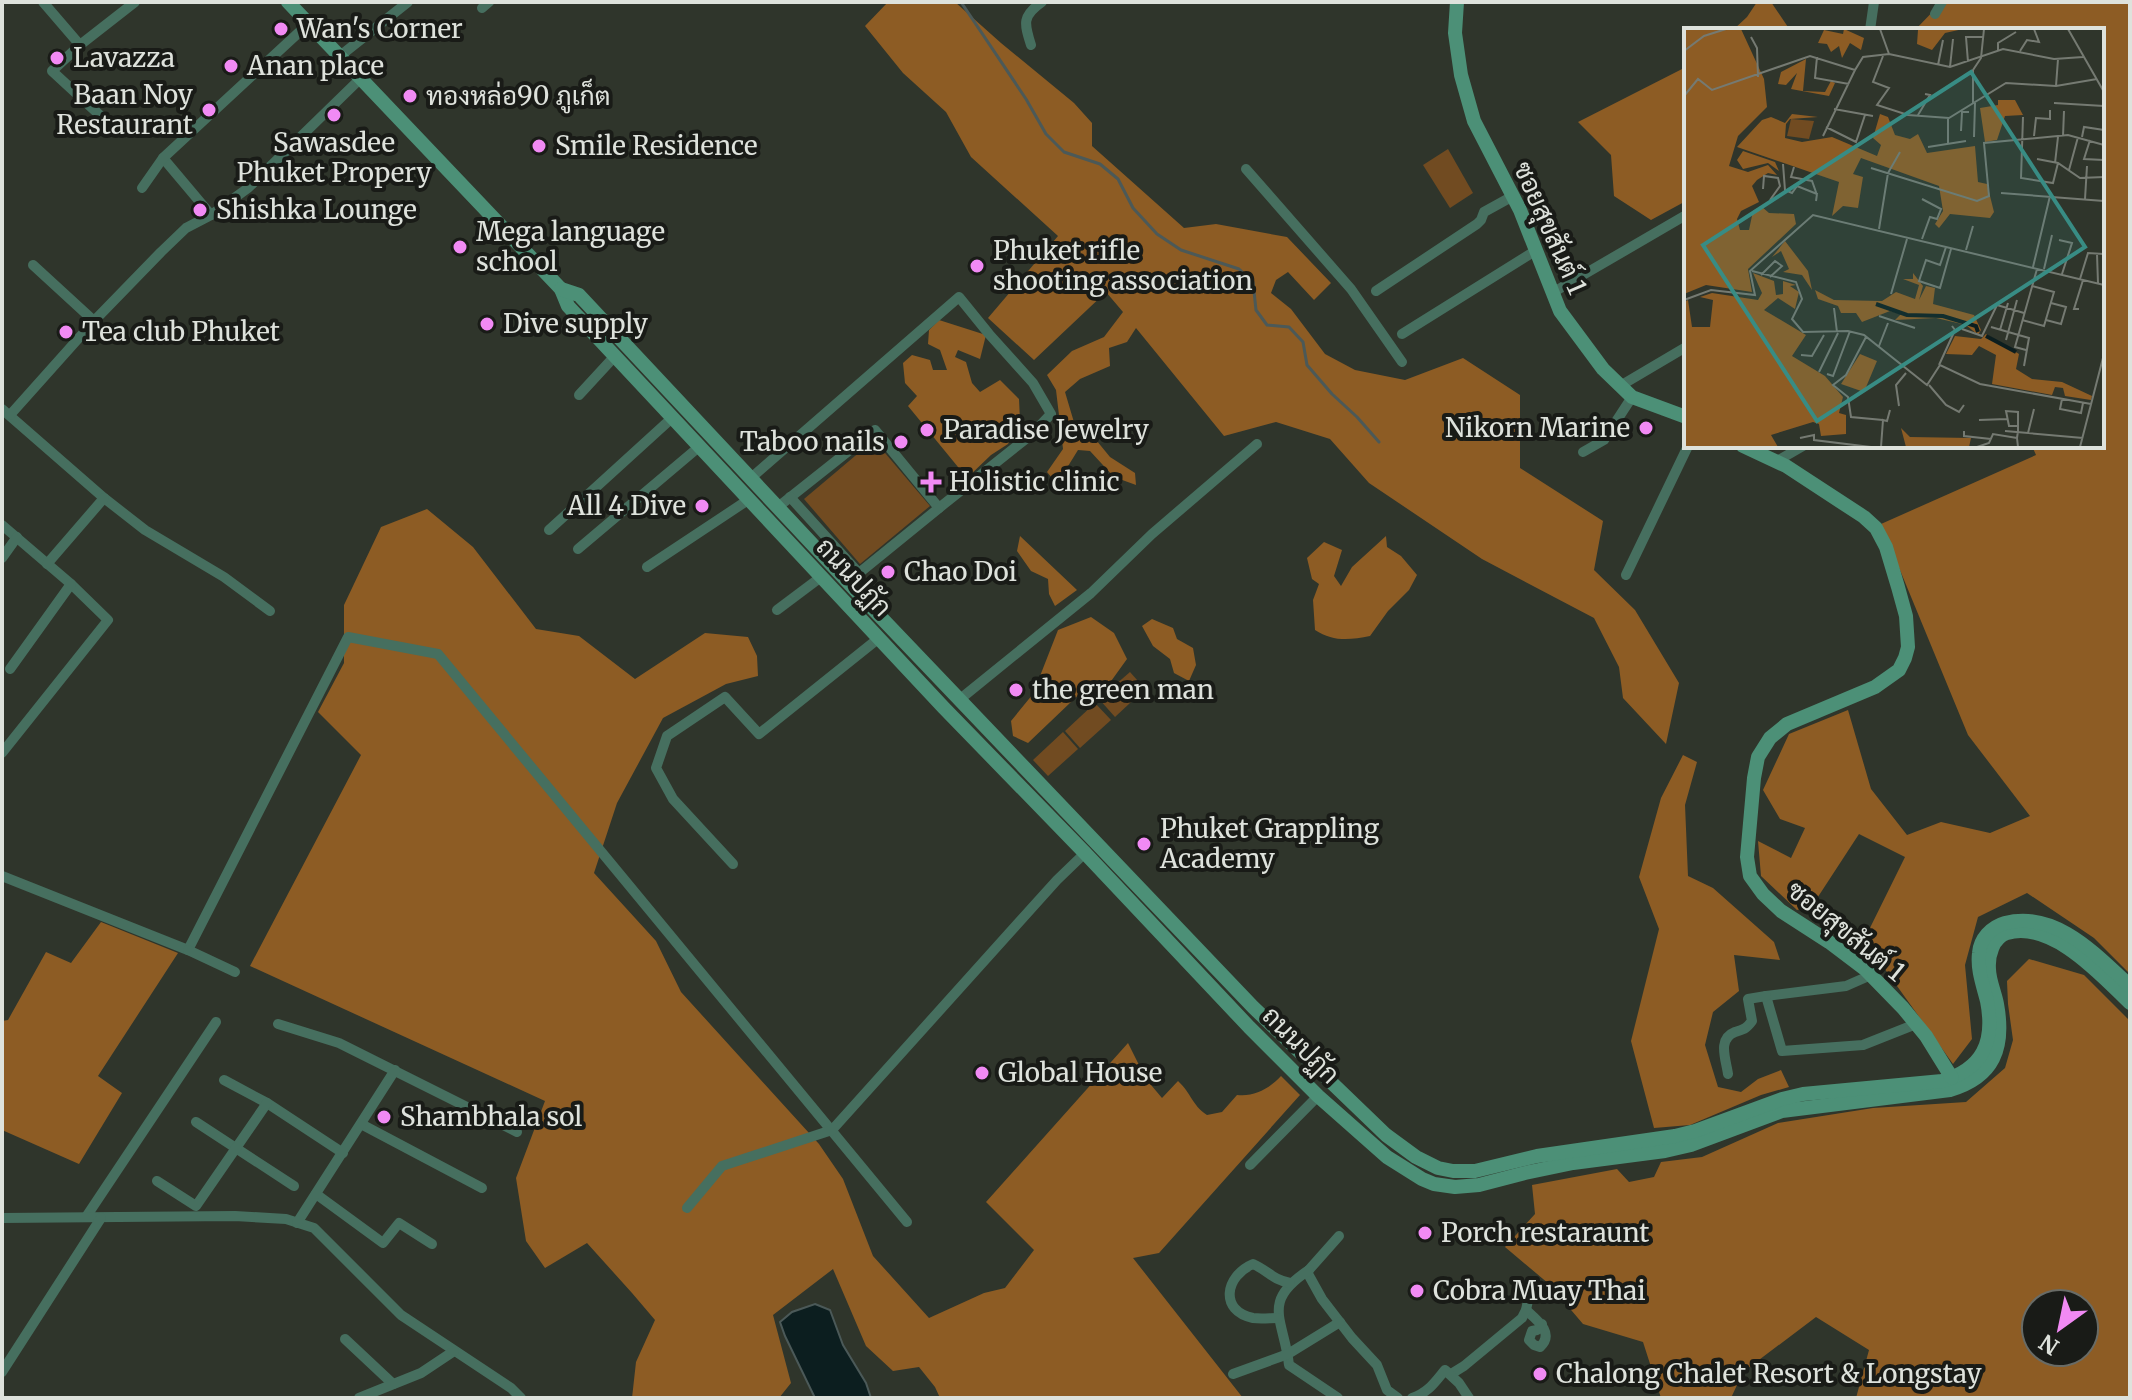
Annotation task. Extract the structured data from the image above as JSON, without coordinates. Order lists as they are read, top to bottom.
{
  "streets": {
    "main road": ["ซอยสุขสันต์ 1", "ถนนปฏัก"]
  },
  "crossings": [
    ["ซอยสุขสันต์ 1", "ถนนปฏัก"]
  ],
  "places": {
    "other": [
      "Wan's Corner",
      "Lavazza",
      "Anan place",
      "ทองหล่อ90 ภูเก็ต",
      "Baan Noy Restaurant",
      "Sawasdee Phuket Propery",
      "Smile Residence",
      "Shishka Lounge",
      "Mega language school",
      "Phuket rifle shooting association",
      "Dive supply",
      "Tea club Phuket",
      "Nikorn Marine",
      "Paradise Jewelry",
      "Taboo nails",
      "All 4 Dive",
      "Chao Doi",
      "the green man",
      "Phuket Grappling Academy",
      "Global House",
      "Shambhala sol",
      "Porch restaraunt",
      "Cobra Muay Thai",
      "Chalong Chalet Resort & Longstay"
    ],
    "health": ["Holistic clinic"]
  },
  "north": "bottom left"
}
